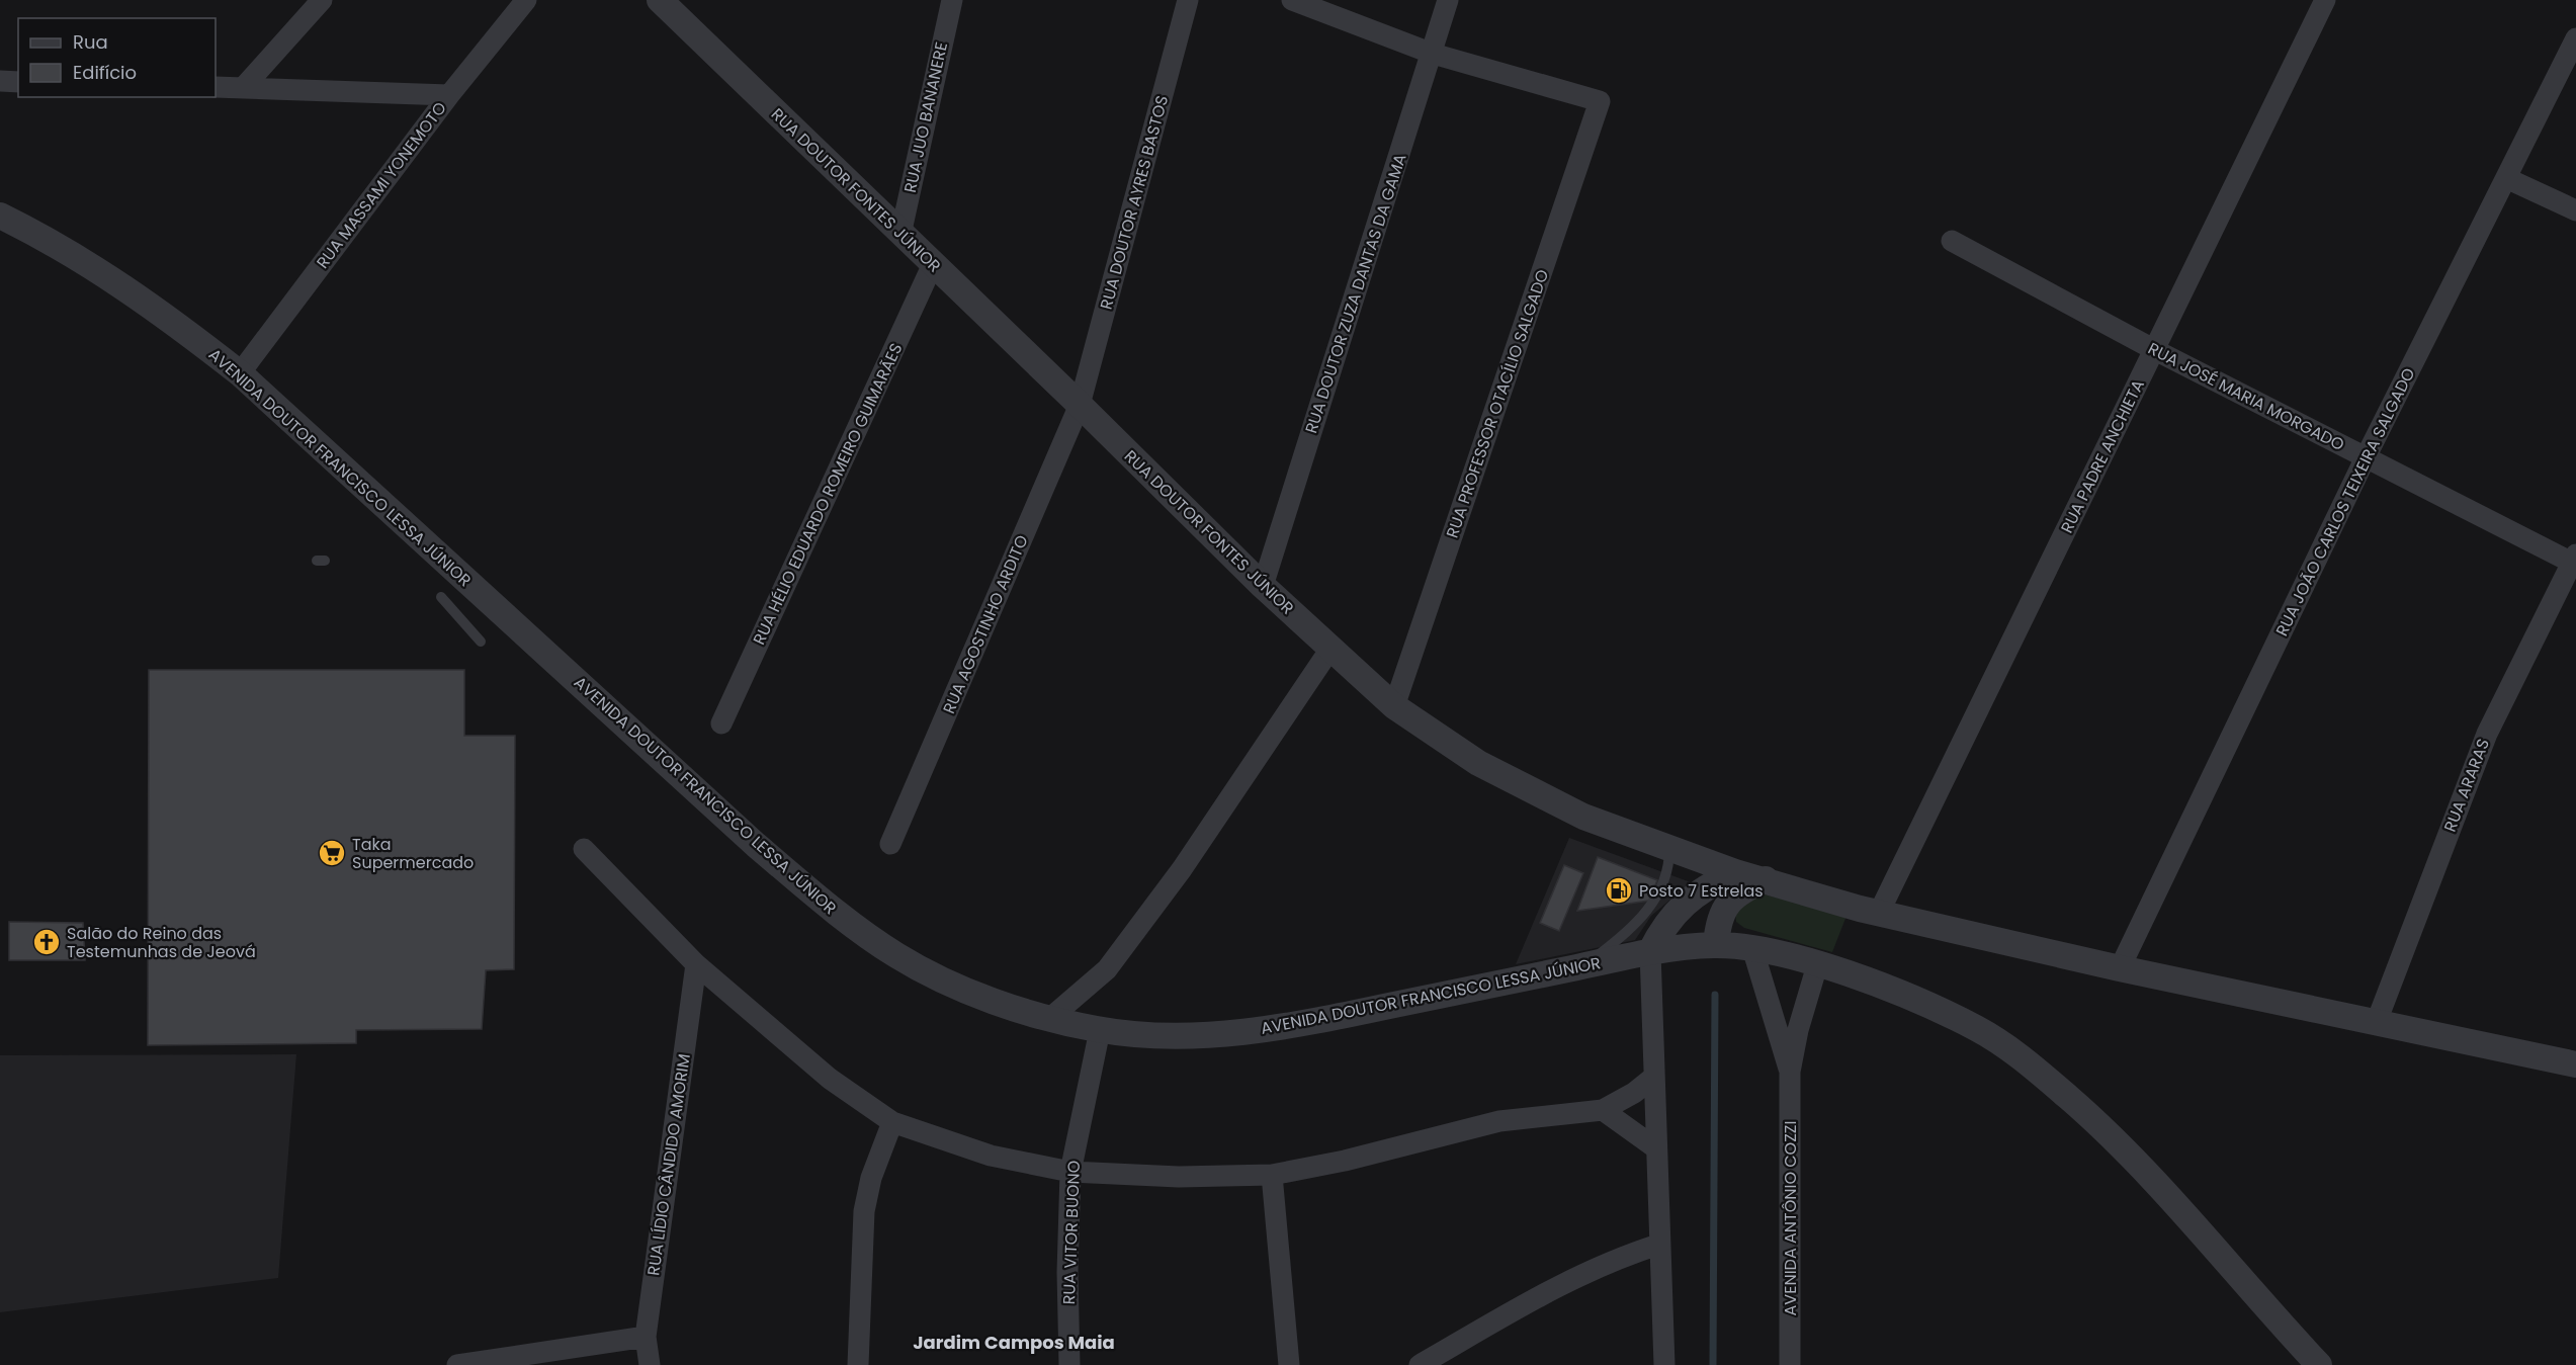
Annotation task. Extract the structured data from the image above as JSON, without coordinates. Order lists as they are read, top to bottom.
{
  "streets": {
    "street": [
      "RUA JUO BANANERE",
      "RUA MASSAMI YONEMOTO",
      "RUA DOUTOR FONTES JÚNIOR",
      "RUA DOUTOR AYRES BASTOS",
      "RUA DOUTOR ZUZA DANTAS DA GAMA",
      "RUA JOSÉ MARIA MORGADO",
      "RUA PROFESSOR OTACÍLIO SALGADO",
      "RUA PADRE ANCHIETA",
      "AVENIDA DOUTOR FRANCISCO LESSA JÚNIOR",
      "RUA HÉLIO EDUARDO ROMEIRO GUIMARÃES",
      "RUA JOÃO CARLOS TEIXEIRA SALGADO",
      "RUA AGOSTINHO ARDITO",
      "RUA ARARAS",
      "RUA LÍDIO CÂNDIDO AMORIM",
      "AVENIDA ANTÔNIO COZZI",
      "RUA VITOR BUONO"
    ]
  },
  "crossings": [
    ["RUA JUO BANANERE", "RUA DOUTOR FONTES JÚNIOR"],
    ["RUA MASSAMI YONEMOTO", "AVENIDA DOUTOR FRANCISCO LESSA JÚNIOR"],
    ["RUA DOUTOR FONTES JÚNIOR", "RUA DOUTOR AYRES BASTOS"],
    ["RUA DOUTOR FONTES JÚNIOR", "RUA DOUTOR ZUZA DANTAS DA GAMA"],
    ["RUA DOUTOR FONTES JÚNIOR", "RUA PROFESSOR OTACÍLIO SALGADO"],
    ["RUA DOUTOR FONTES JÚNIOR", "RUA PADRE ANCHIETA"],
    ["RUA DOUTOR FONTES JÚNIOR", "RUA HÉLIO EDUARDO ROMEIRO GUIMARÃES"],
    ["RUA DOUTOR FONTES JÚNIOR", "RUA JOÃO CARLOS TEIXEIRA SALGADO"],
    ["RUA DOUTOR FONTES JÚNIOR", "RUA AGOSTINHO ARDITO"],
    ["RUA DOUTOR FONTES JÚNIOR", "RUA ARARAS"],
    ["RUA DOUTOR AYRES BASTOS", "RUA AGOSTINHO ARDITO"],
    ["RUA DOUTOR ZUZA DANTAS DA GAMA", "RUA PROFESSOR OTACÍLIO SALGADO"],
    ["RUA JOSÉ MARIA MORGADO", "RUA PADRE ANCHIETA"],
    ["RUA JOSÉ MARIA MORGADO", "RUA JOÃO CARLOS TEIXEIRA SALGADO"],
    ["RUA JOSÉ MARIA MORGADO", "RUA ARARAS"],
    ["AVENIDA DOUTOR FRANCISCO LESSA JÚNIOR", "AVENIDA ANTÔNIO COZZI"],
    ["AVENIDA DOUTOR FRANCISCO LESSA JÚNIOR", "RUA VITOR BUONO"]
  ],
  "districts": ["Jardim Campos Maia"],
  "places": {
    "supermarket": ["Taka Supermercado"],
    "fuel station": ["Posto 7 Estrelas"],
    "church": ["Salão do Reino das Testemunhas de Jeová"]
  },
  "legend": ["Rua", "Edifício"]
}
